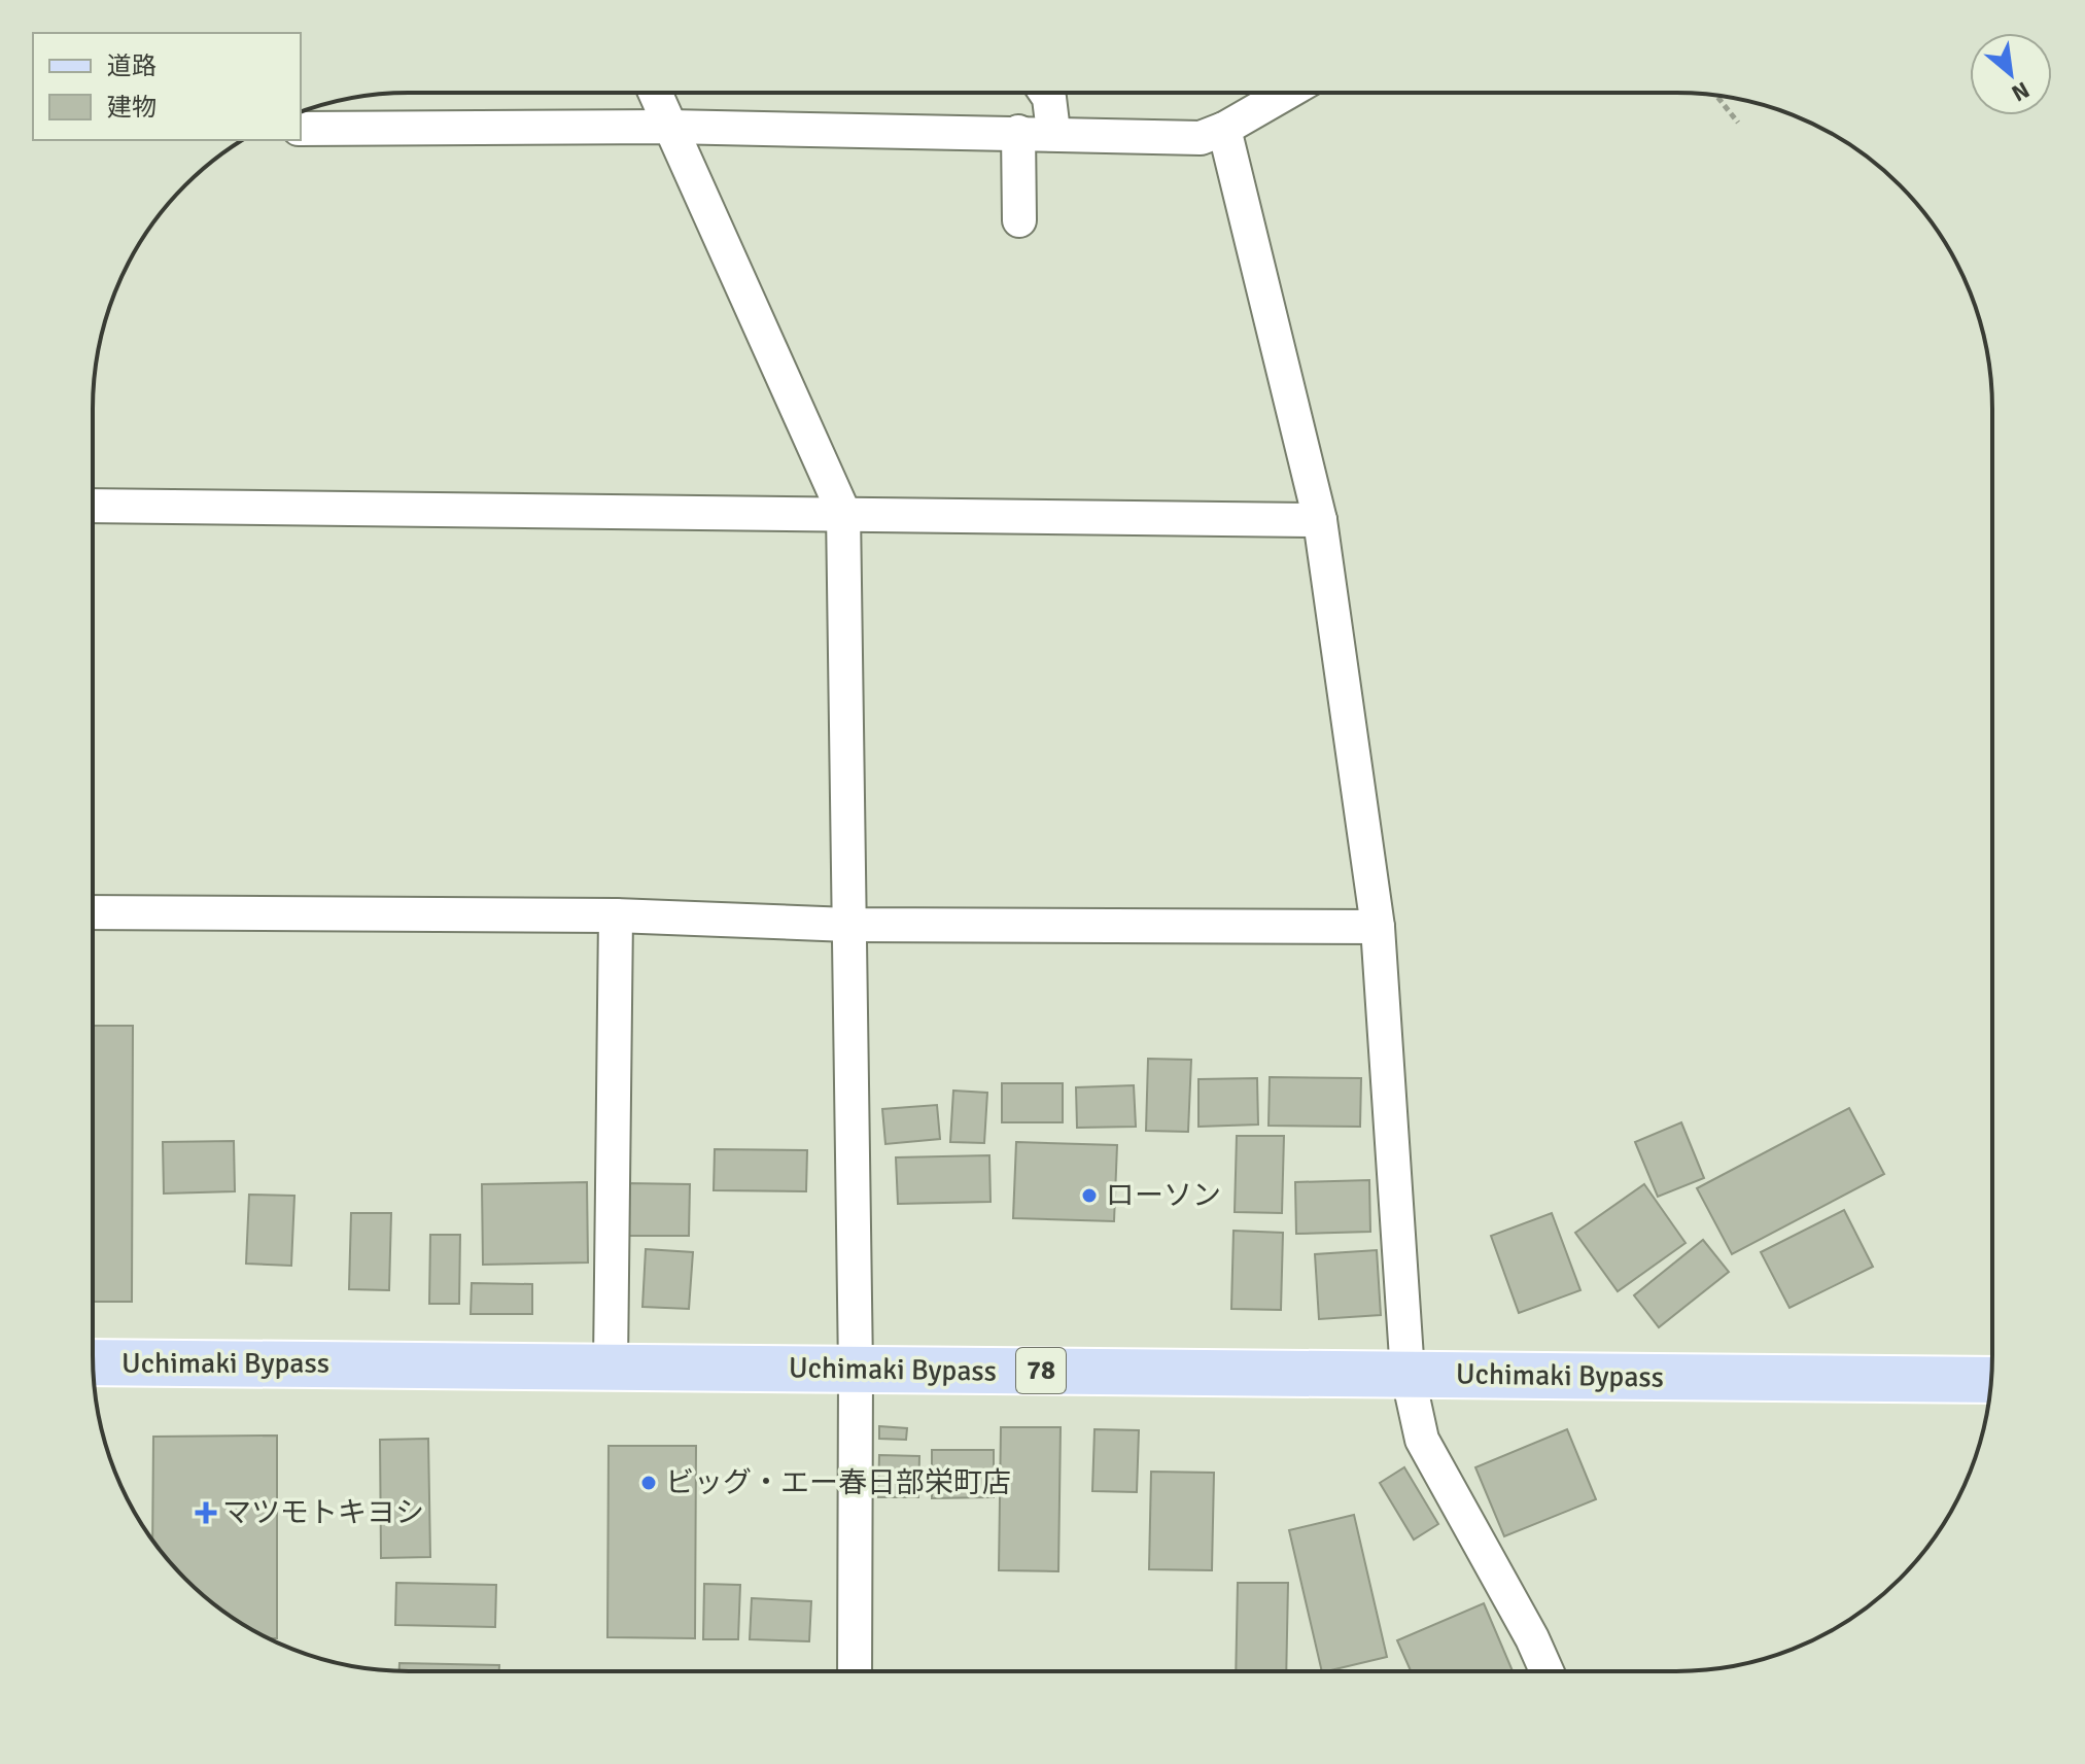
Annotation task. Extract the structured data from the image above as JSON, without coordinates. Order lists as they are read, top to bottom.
{
  "streets": {
    "main road": ["Uchimaki Bypass", "78"]
  },
  "places": {
    "other": ["ローソン", "ビッグ・エー春日部栄町店"],
    "health": ["マツモトキヨシ"]
  },
  "legend": ["道路", "建物"],
  "north": "bottom right"
}
